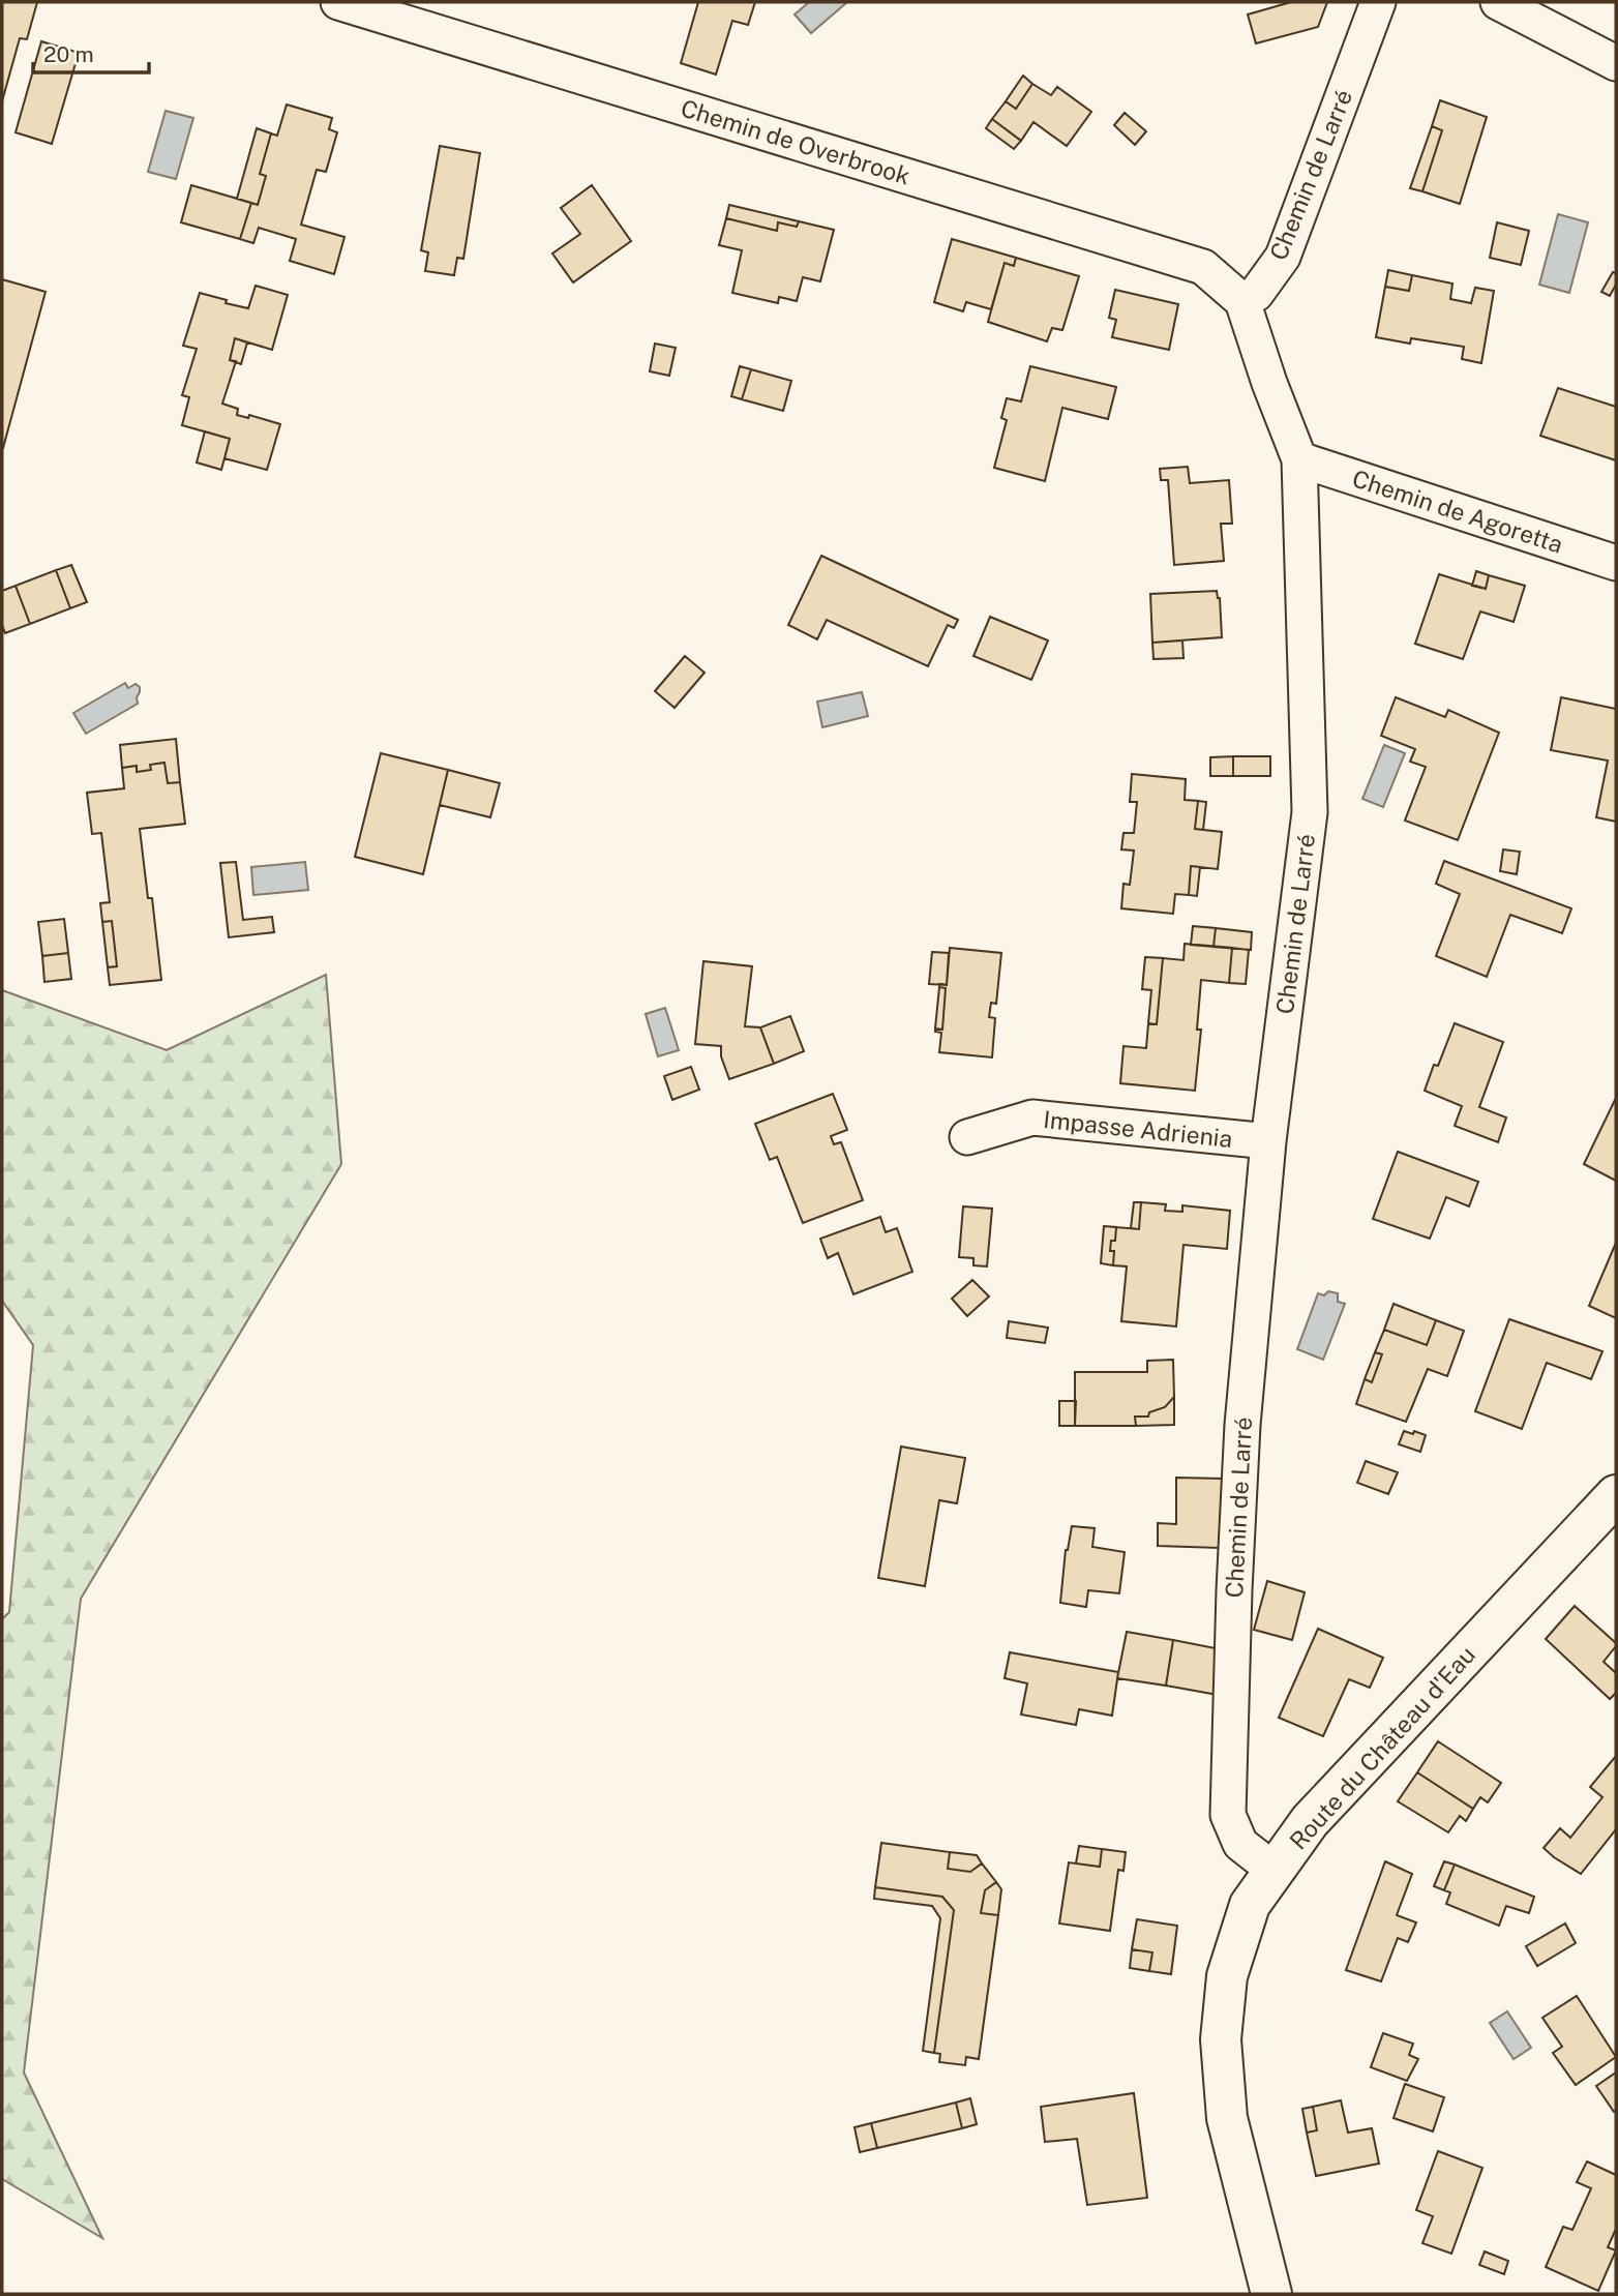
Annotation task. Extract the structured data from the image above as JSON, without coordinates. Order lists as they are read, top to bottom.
{
  "streets": {
    "street": [
      "Chemin de Overbrook",
      "Chemin de Larré",
      "Chemin de Agoretta",
      "Impasse Adrienia",
      "Route du Château d'Eau"
    ]
  },
  "crossings": [
    ["Chemin de Overbrook", "Chemin de Larré"],
    ["Chemin de Larré", "Chemin de Agoretta"],
    ["Chemin de Larré", "Impasse Adrienia"],
    ["Chemin de Larré", "Route du Château d'Eau"]
  ],
  "scale_bar": "20 m"
}
